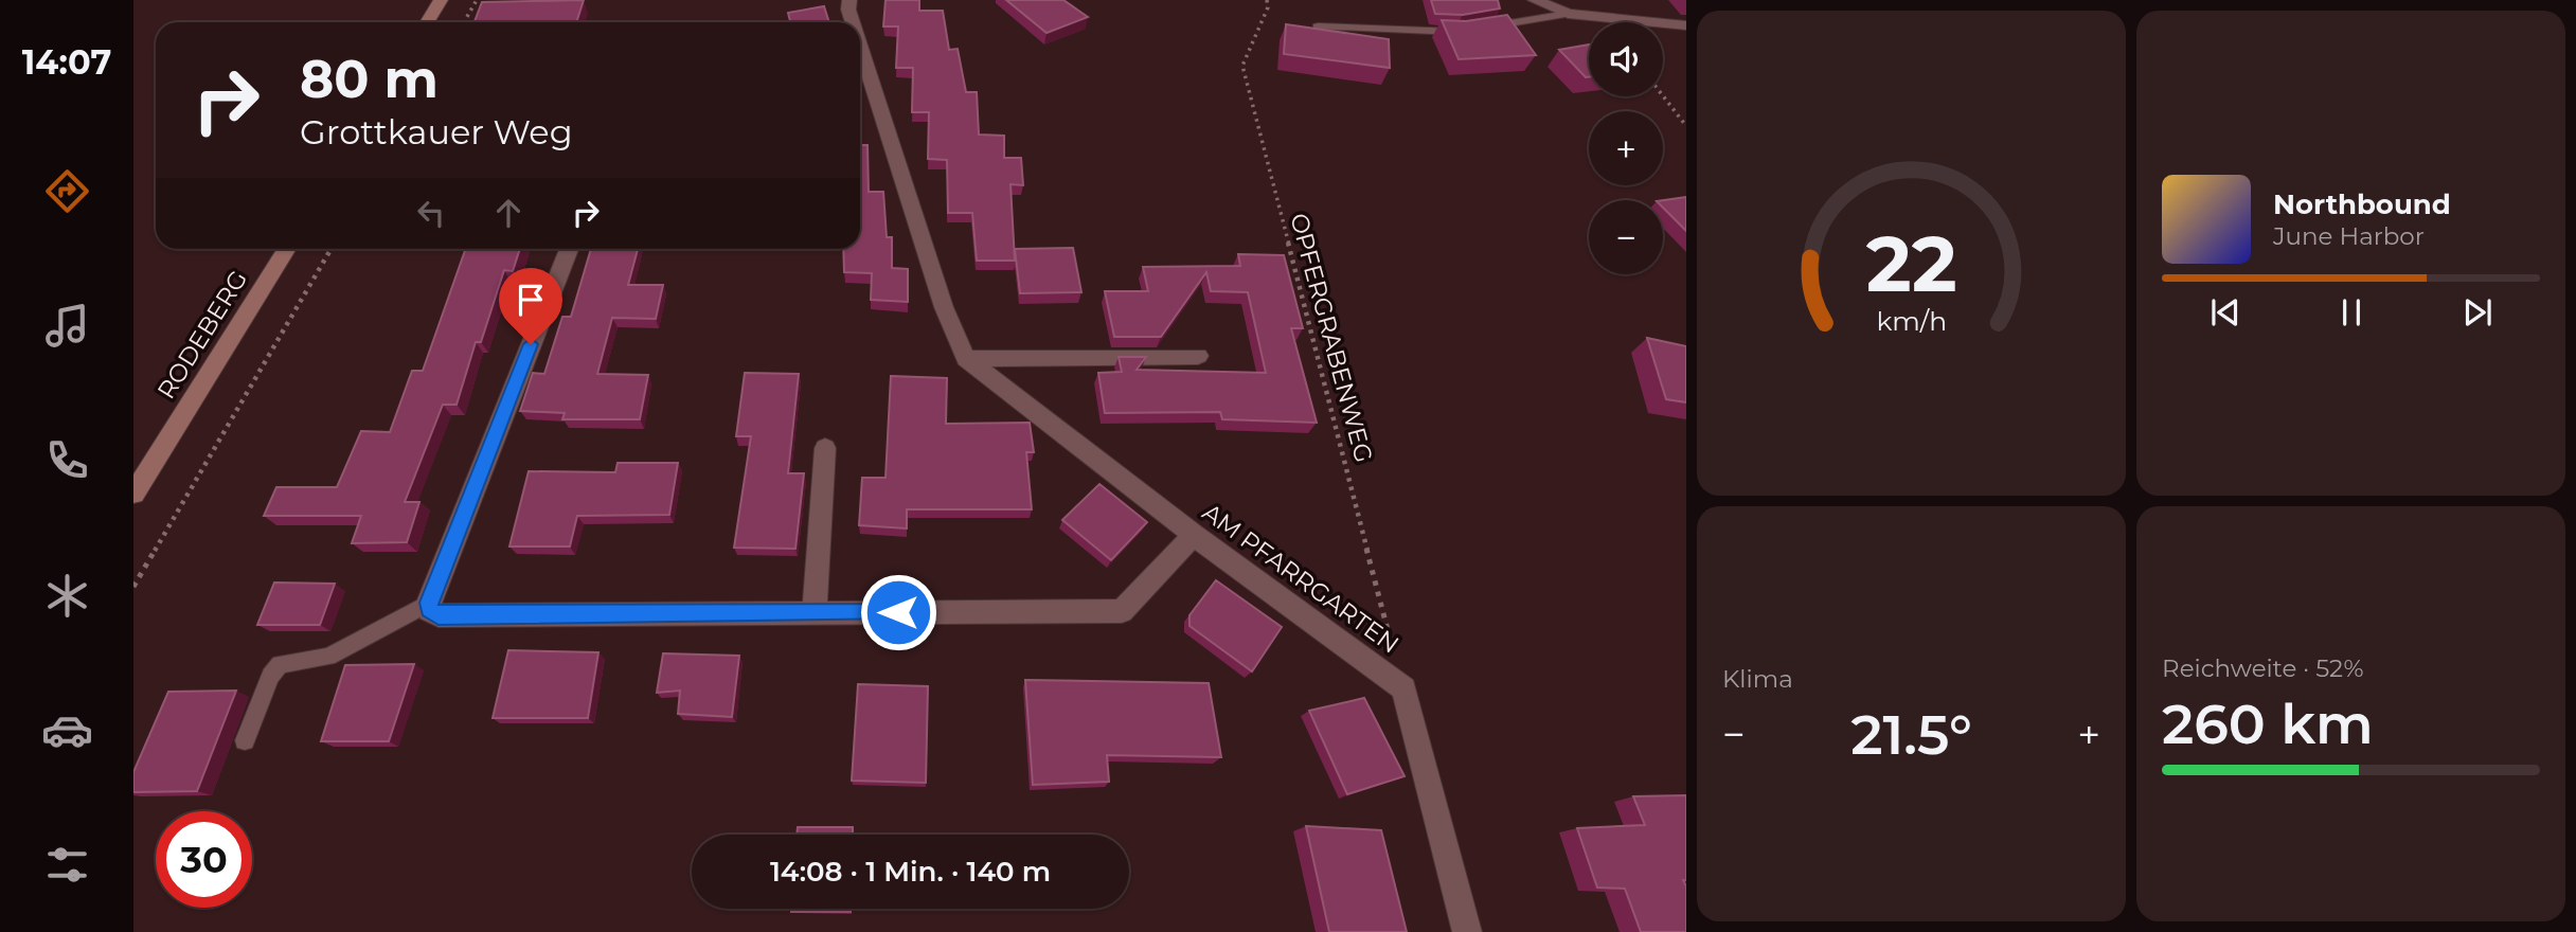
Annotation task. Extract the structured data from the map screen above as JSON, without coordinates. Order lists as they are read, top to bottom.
{
  "streets": {
    "street": ["RODEBERG", "AM PFARRGARTEN"],
    "path": ["OPFERGRABENWEG"]
  },
  "crossings": [
    ["OPFERGRABENWEG", "AM PFARRGARTEN"]
  ],
  "page": {
    "tabs": "14:07",
    "map_buttons": ["+", "−"],
    "turn": ["80 m", "Grottkauer Weg"],
    "song": ["Northbound", "June Harbor"],
    "tile": [
      "Klima",
      ["Reichweite · 52%", "260 km"]
    ],
    "heat": ["−", "21.5°", "+"],
    "limit": "30",
    "trip": "14:08 · 1 Min. · 140 m",
    "gauge": ["22", "km/h"]
  }
}
